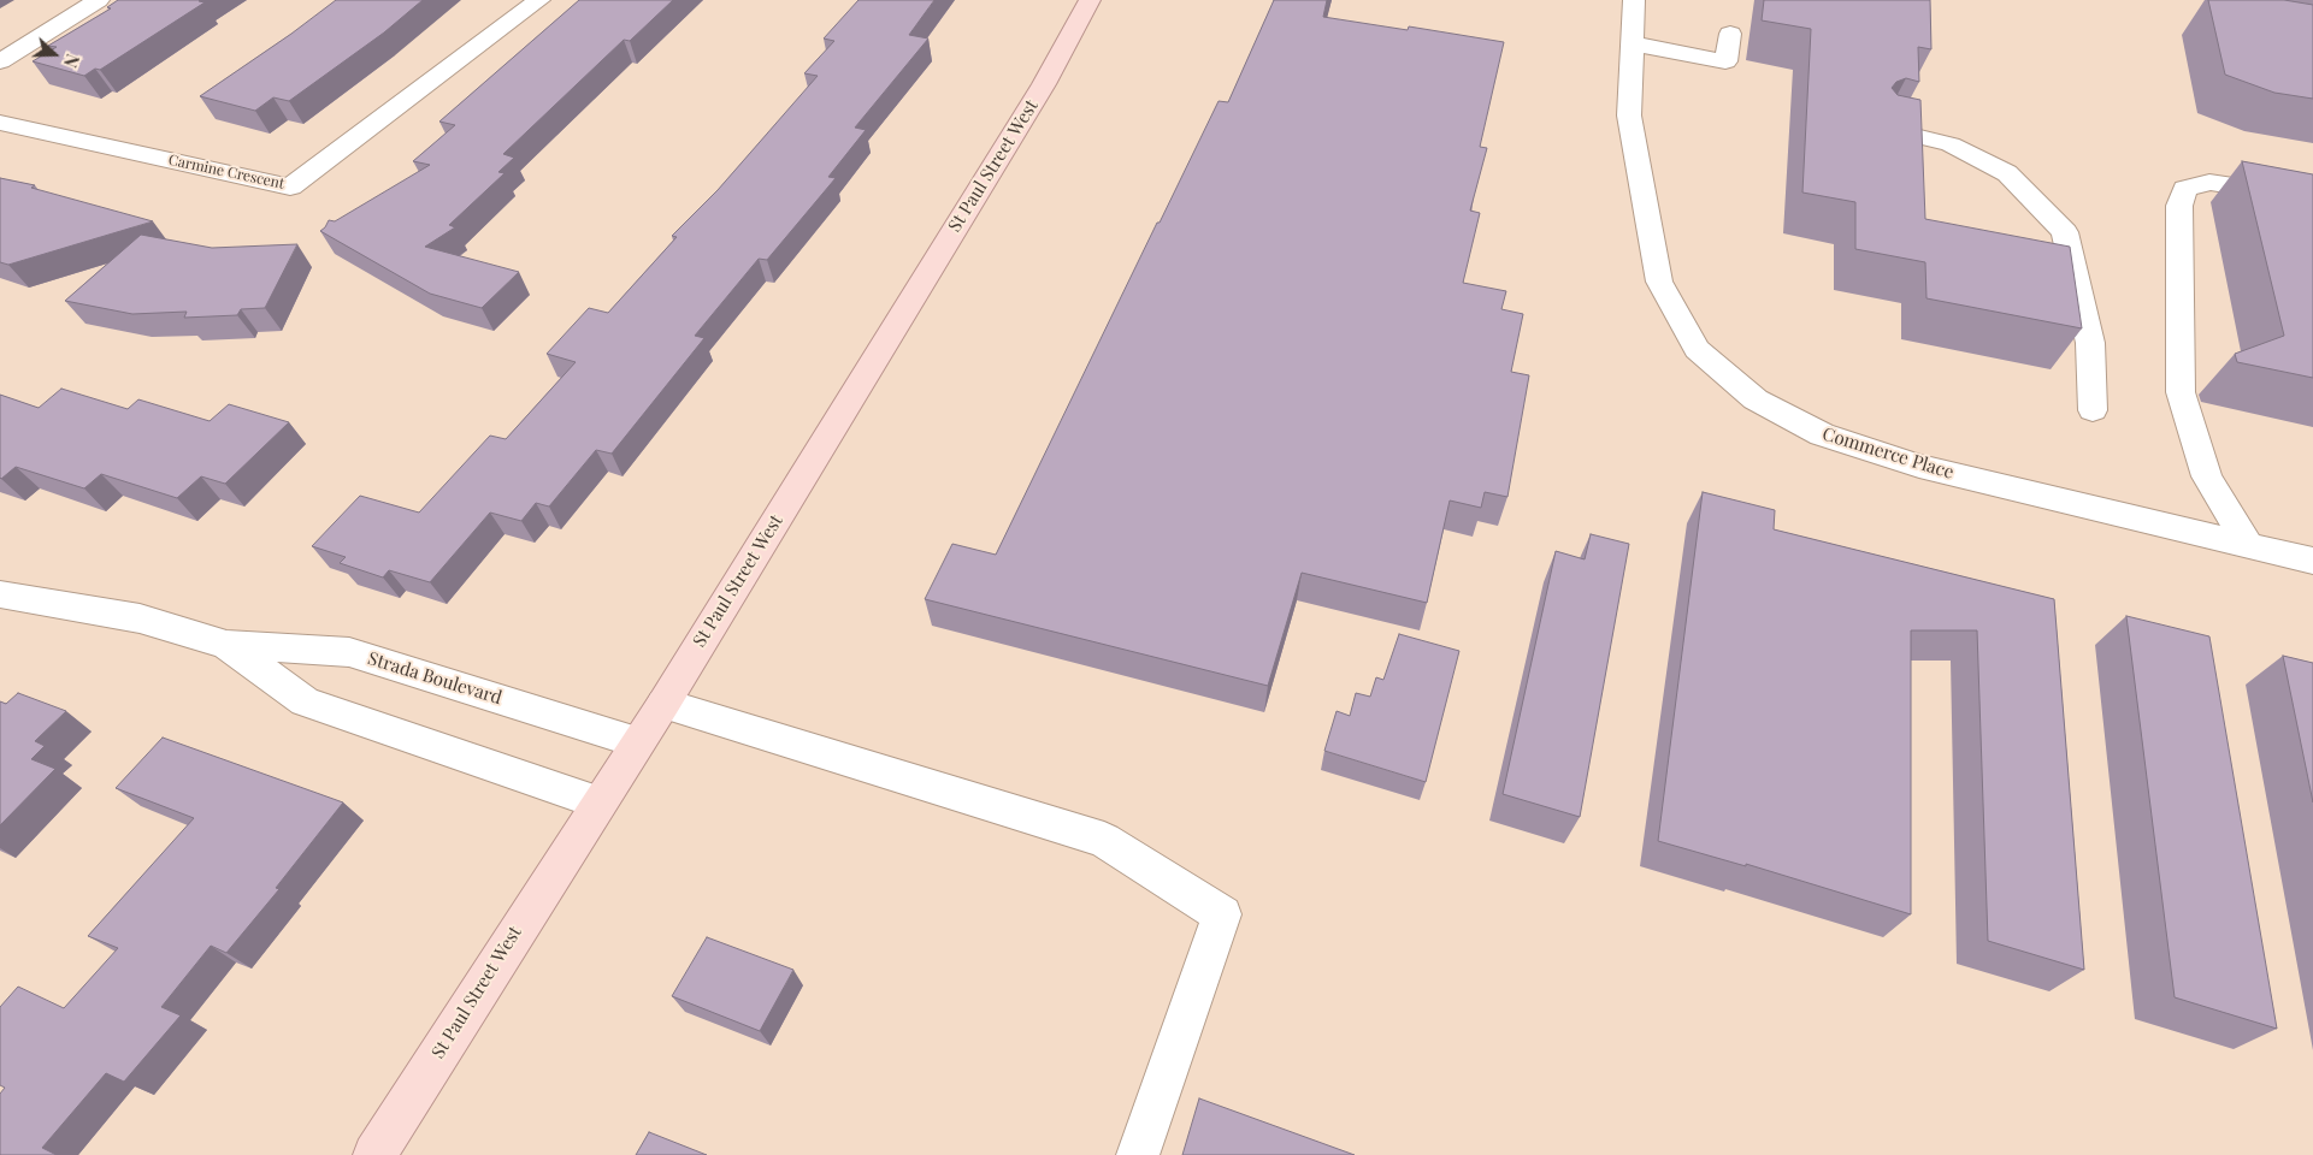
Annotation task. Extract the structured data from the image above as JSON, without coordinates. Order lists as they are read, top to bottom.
{
  "streets": {
    "main road": ["St Paul Street West"],
    "street": ["Carmine Crescent", "Commerce Place", "Strada Boulevard"]
  },
  "crossings": [
    ["St Paul Street West", "Strada Boulevard"]
  ],
  "north": "right"
}
